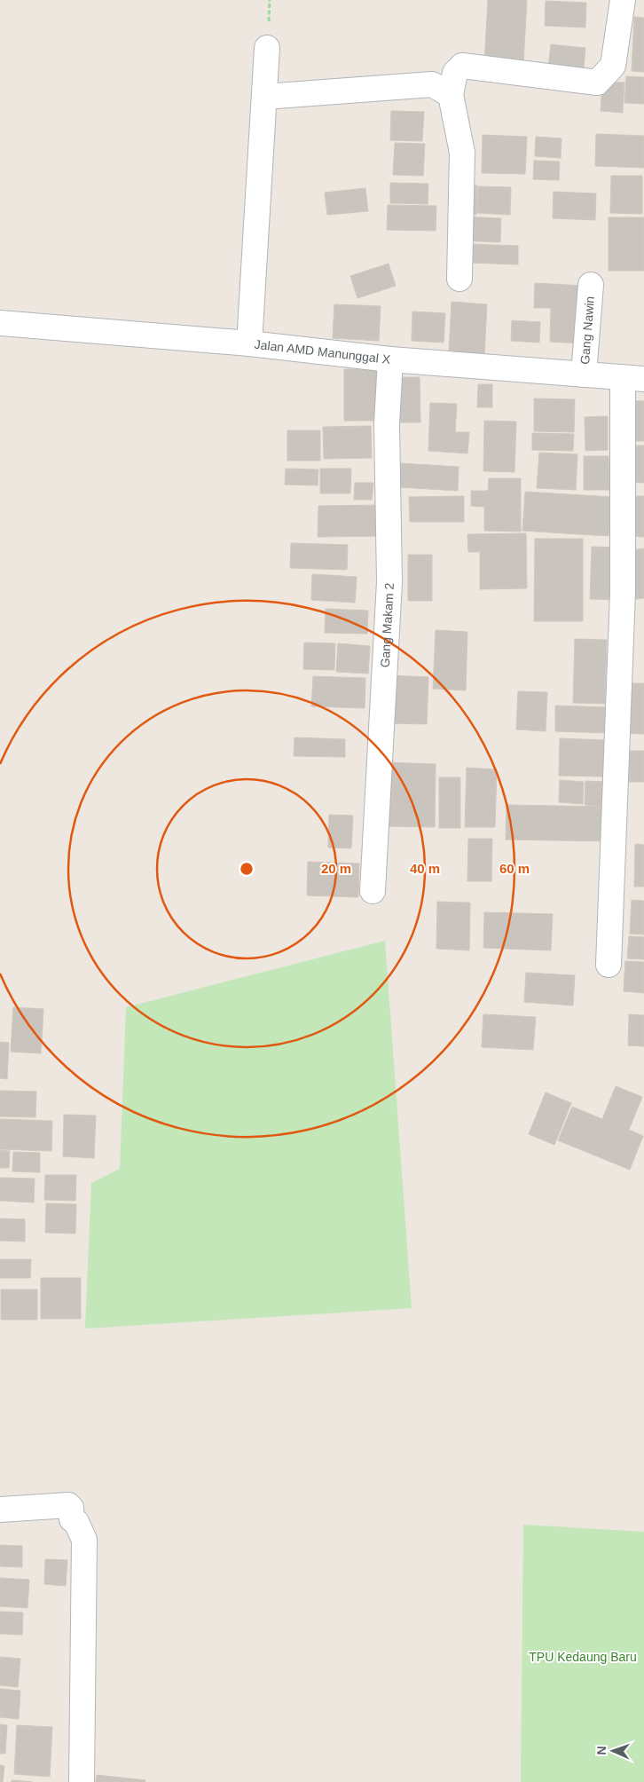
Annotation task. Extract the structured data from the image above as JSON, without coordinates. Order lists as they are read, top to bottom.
{
  "streets": {
    "street": ["Gang Nawin", "Jalan AMD Manunggal X", "Gang Makam 2"]
  },
  "crossings": [
    ["Gang Nawin", "Jalan AMD Manunggal X"],
    ["Jalan AMD Manunggal X", "Gang Makam 2"]
  ],
  "parks": ["TPU Kedaung Baru"],
  "north": "left",
  "rings": ["20 m", "40 m", "60 m"]
}
